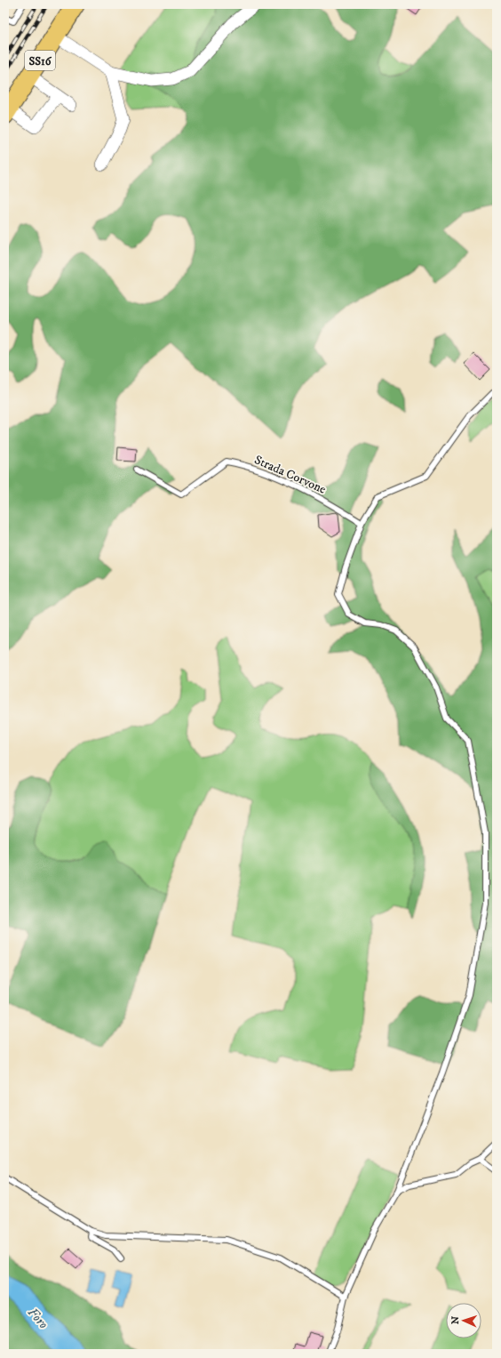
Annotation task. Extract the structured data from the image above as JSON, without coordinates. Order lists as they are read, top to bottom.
{
  "streets": {
    "main road": ["SS16"],
    "lane": ["Strada Corvone"]
  },
  "water": ["Foro"],
  "north": "left"
}
